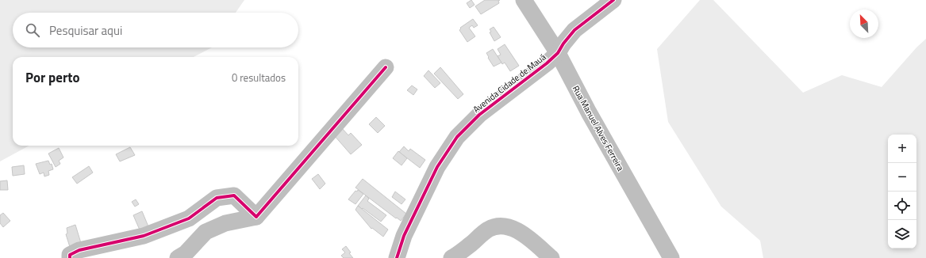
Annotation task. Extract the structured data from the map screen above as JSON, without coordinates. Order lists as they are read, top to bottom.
{
  "streets": {
    "street": ["Avenida Cidade de Mauá", "Rua Manuel Alves Ferreira"]
  },
  "crossings": [
    ["Avenida Cidade de Mauá", "Rua Manuel Alves Ferreira"]
  ],
  "north": "top left",
  "page": {
    "search": "Pesquisar aqui",
    "heading": ["Por perto", "0 resultados"],
    "map_buttons": ["+", "−"]
  }
}
